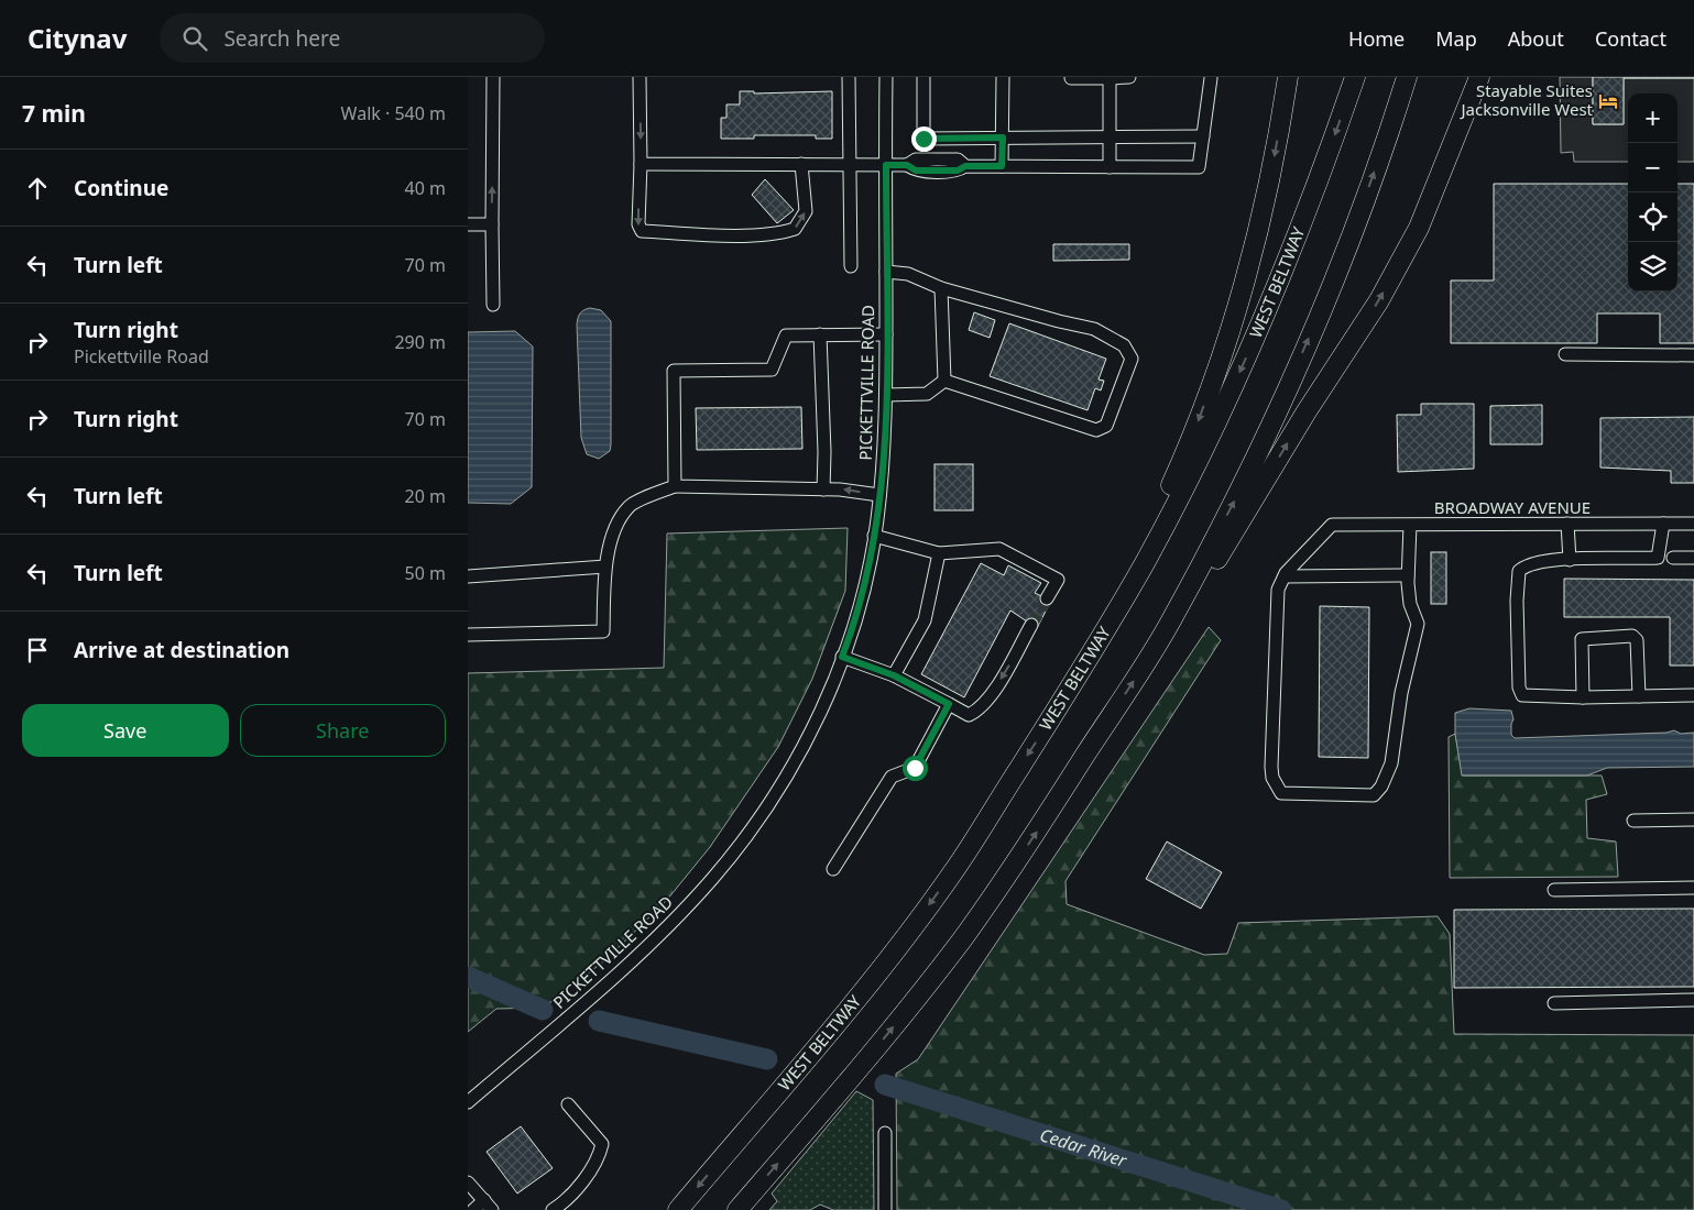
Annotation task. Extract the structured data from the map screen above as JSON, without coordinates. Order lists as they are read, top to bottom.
{
  "streets": {
    "highway": ["WEST BELTWAY"],
    "street": ["PICKETTVILLE ROAD", "BROADWAY AVENUE"]
  },
  "water": ["Cedar River"],
  "places": {
    "hotel": ["Stayable Suites Jacksonville West"]
  },
  "page": {
    "header": "Citynav",
    "search": "Search here",
    "nav": [
      "Home",
      "Map",
      "About",
      "Contact"
    ],
    "heading": ["7 min", "Walk · 540 m"],
    "map_buttons": ["+", "−"],
    "list": [
      ["Continue", "40 m"],
      ["Turn left", "70 m"],
      ["Turn right", "Pickettville Road", "290 m"],
      ["Turn right", "70 m"],
      ["Turn left", "20 m"],
      ["Turn left", "50 m"],
      "Arrive at destination"
    ],
    "buttons": ["Save", "Share"]
  }
}
